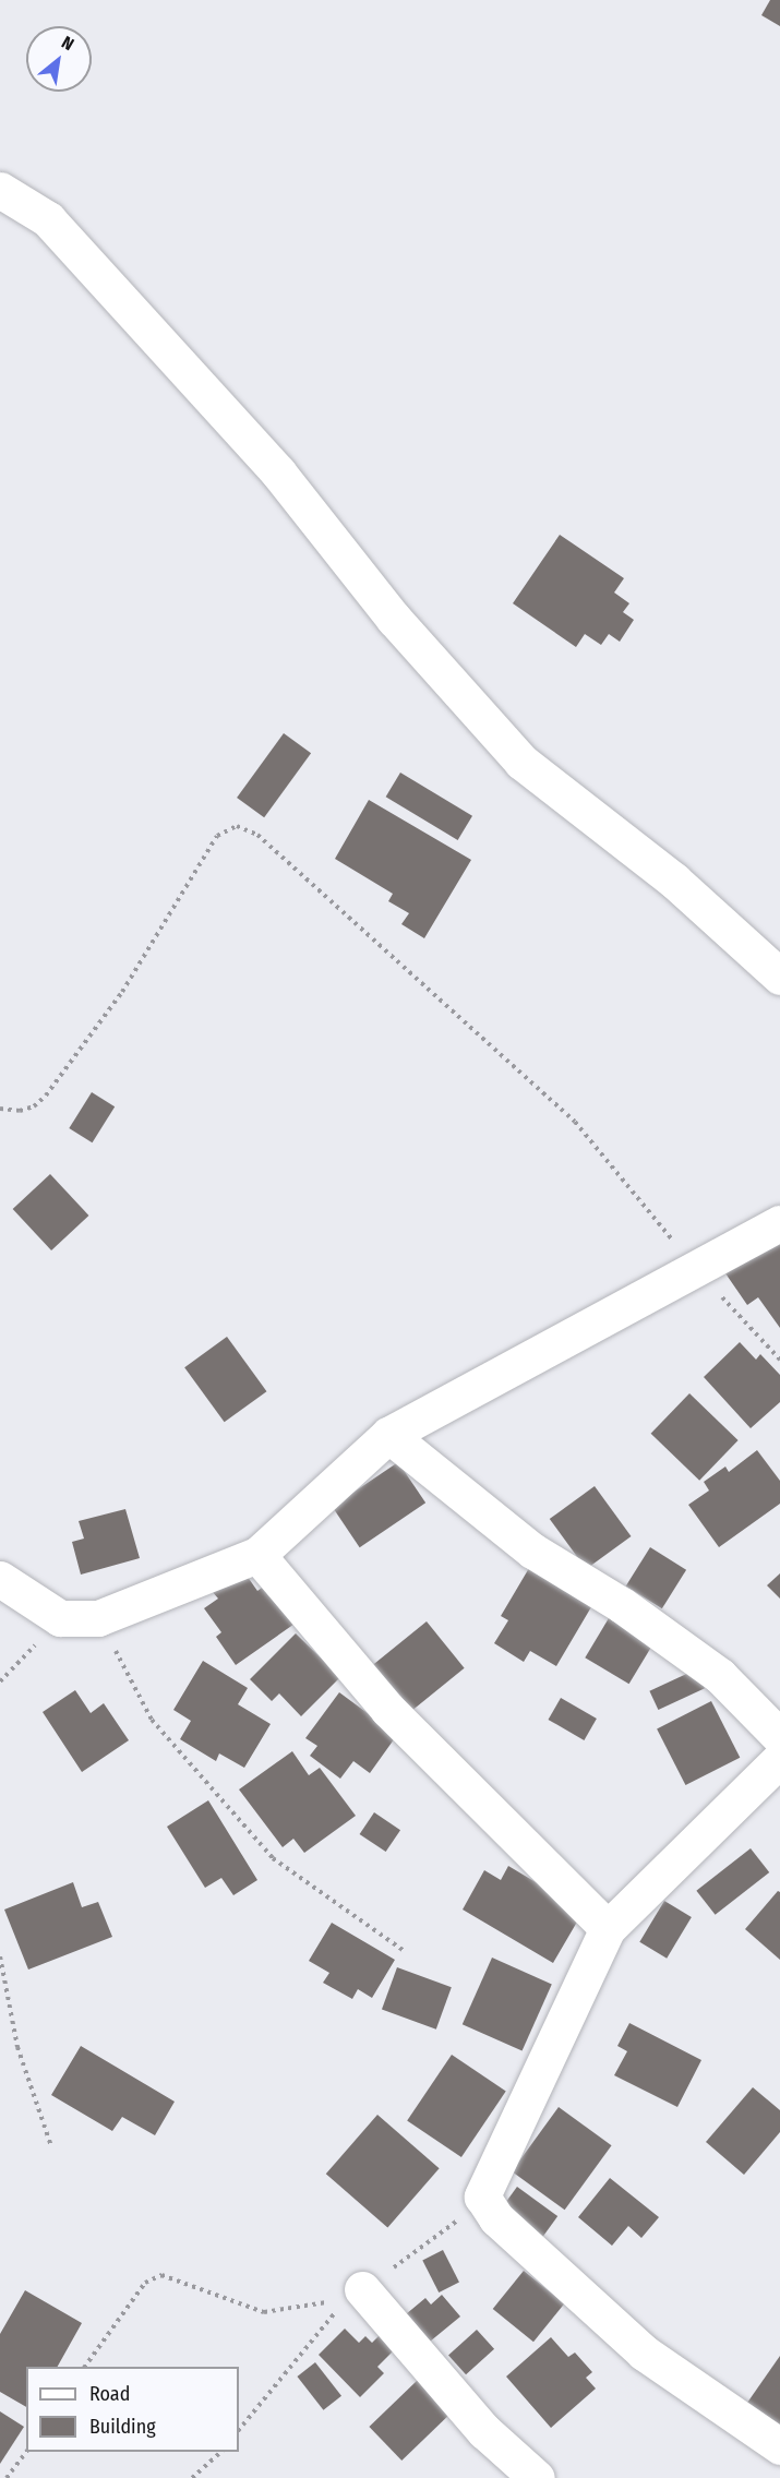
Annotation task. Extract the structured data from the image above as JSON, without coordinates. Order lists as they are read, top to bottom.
{
  "legend": ["Road", "Building"],
  "north": "top right"
}
